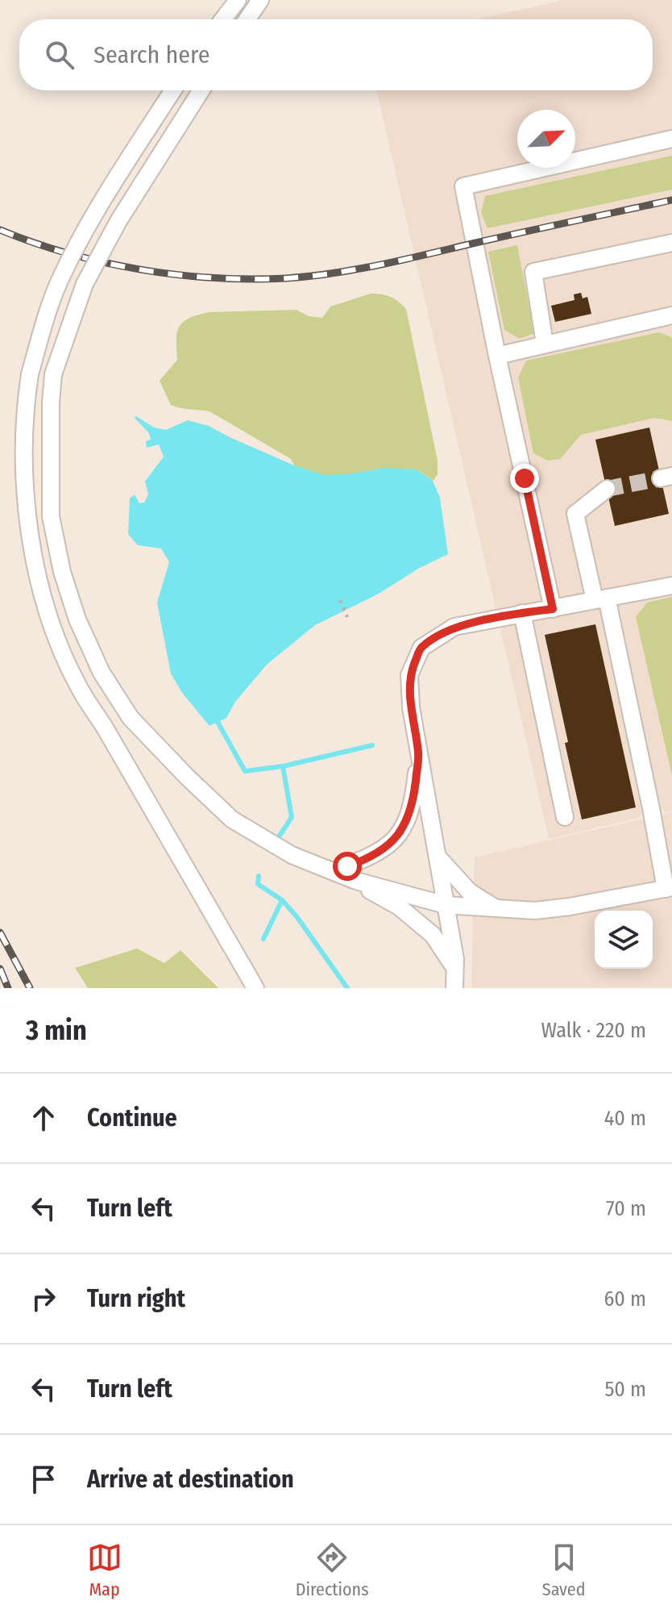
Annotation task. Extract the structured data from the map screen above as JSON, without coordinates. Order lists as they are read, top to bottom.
{
  "north": "top right",
  "page": {
    "search": "Search here",
    "heading": ["3 min", "Walk · 220 m"],
    "list": [
      ["Continue", "40 m"],
      ["Turn left", "70 m"],
      ["Turn right", "60 m"],
      ["Turn left", "50 m"],
      "Arrive at destination"
    ],
    "nav": ["Map", "Directions", "Saved"]
  }
}
